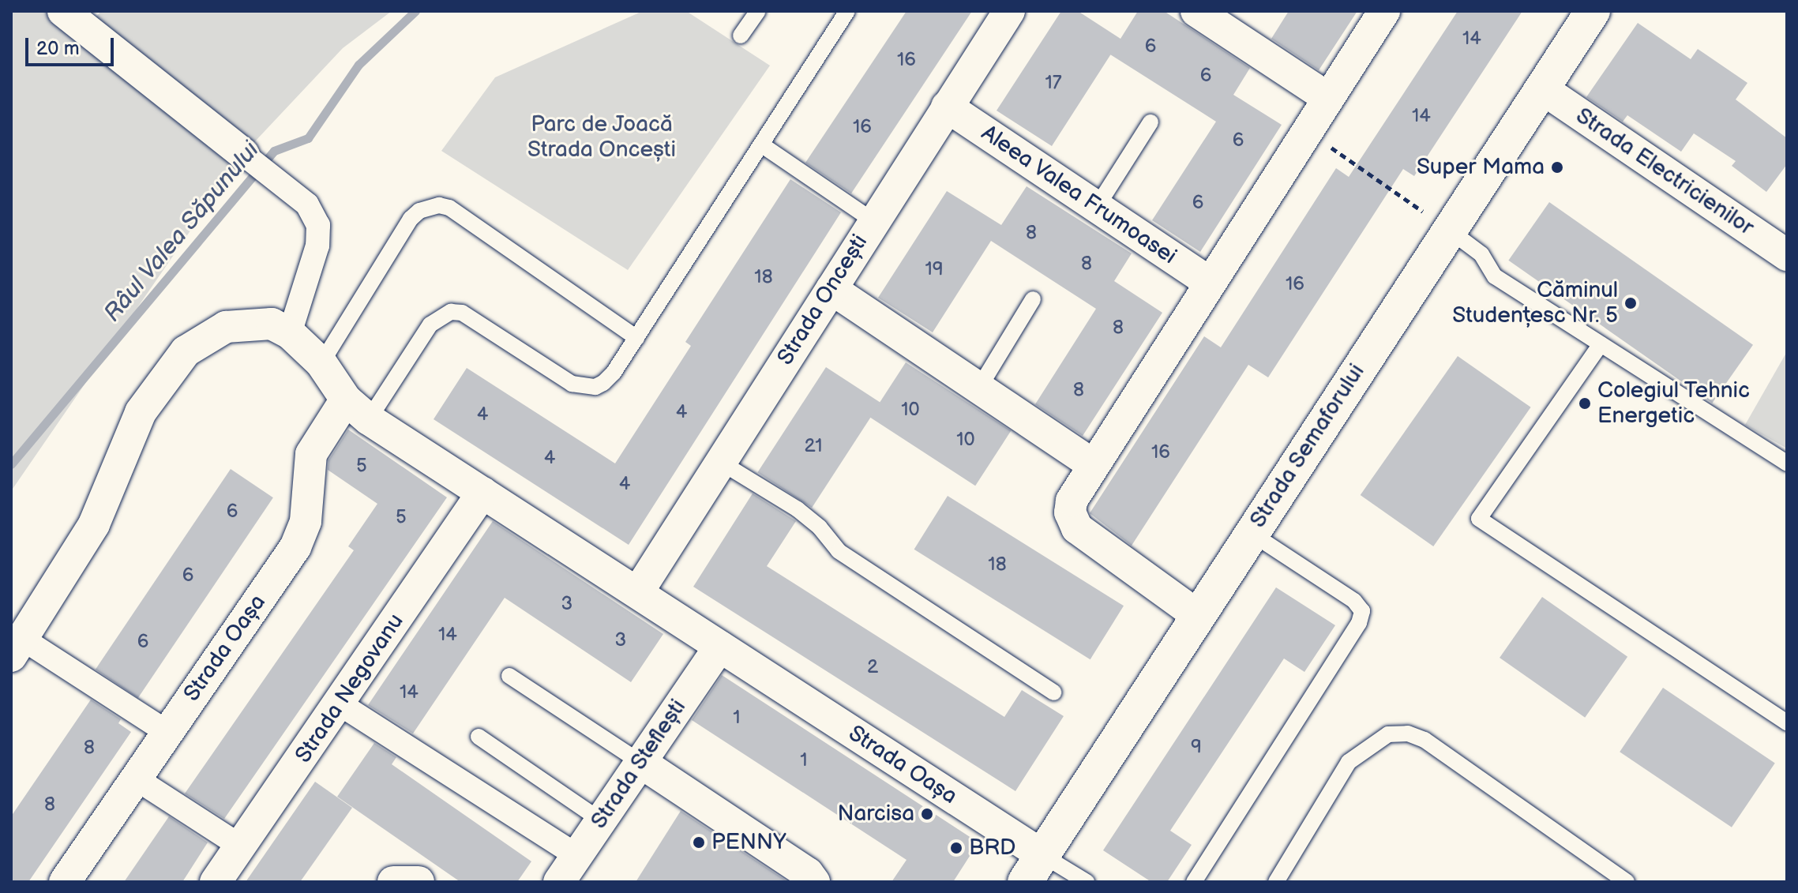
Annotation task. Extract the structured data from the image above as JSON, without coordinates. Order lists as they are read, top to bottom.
{
  "streets": {
    "main road": ["Strada Semaforului"],
    "street": [
      "Strada Electricienilor",
      "Aleea Valea Frumoasei",
      "Strada Oncești",
      "Strada Oașa",
      "Strada Negovanu",
      "Strada Steflești"
    ]
  },
  "crossings": [
    ["Strada Electricienilor", "Strada Semaforului"],
    ["Aleea Valea Frumoasei", "Strada Oncești"],
    ["Strada Oncești", "Strada Oașa"],
    ["Strada Semaforului", "Strada Oașa"],
    ["Strada Oașa", "Strada Negovanu"],
    ["Strada Oașa", "Strada Steflești"]
  ],
  "water": ["Râul Valea Săpunului"],
  "parks": ["Parc de Joacă Strada Oncești"],
  "places": [
    "Super Mama",
    "Căminul Studențesc Nr. 5",
    "Colegiul Tehnic Energetic",
    "Narcisa",
    "PENNY",
    "BRD"
  ],
  "house_numbers": [
    "14",
    "6",
    "16",
    "6",
    "17",
    "14",
    "16",
    "6",
    "6",
    "8",
    "8",
    "19",
    "18",
    "16",
    "8",
    "8",
    "10",
    "4",
    "4",
    "10",
    "21",
    "16",
    "4",
    "5",
    "4",
    "6",
    "5",
    "18",
    "6",
    "3",
    "14",
    "3",
    "6",
    "2",
    "14",
    "1",
    "9",
    "8",
    "1",
    "8"
  ],
  "scale_bar": "20 m"
}
